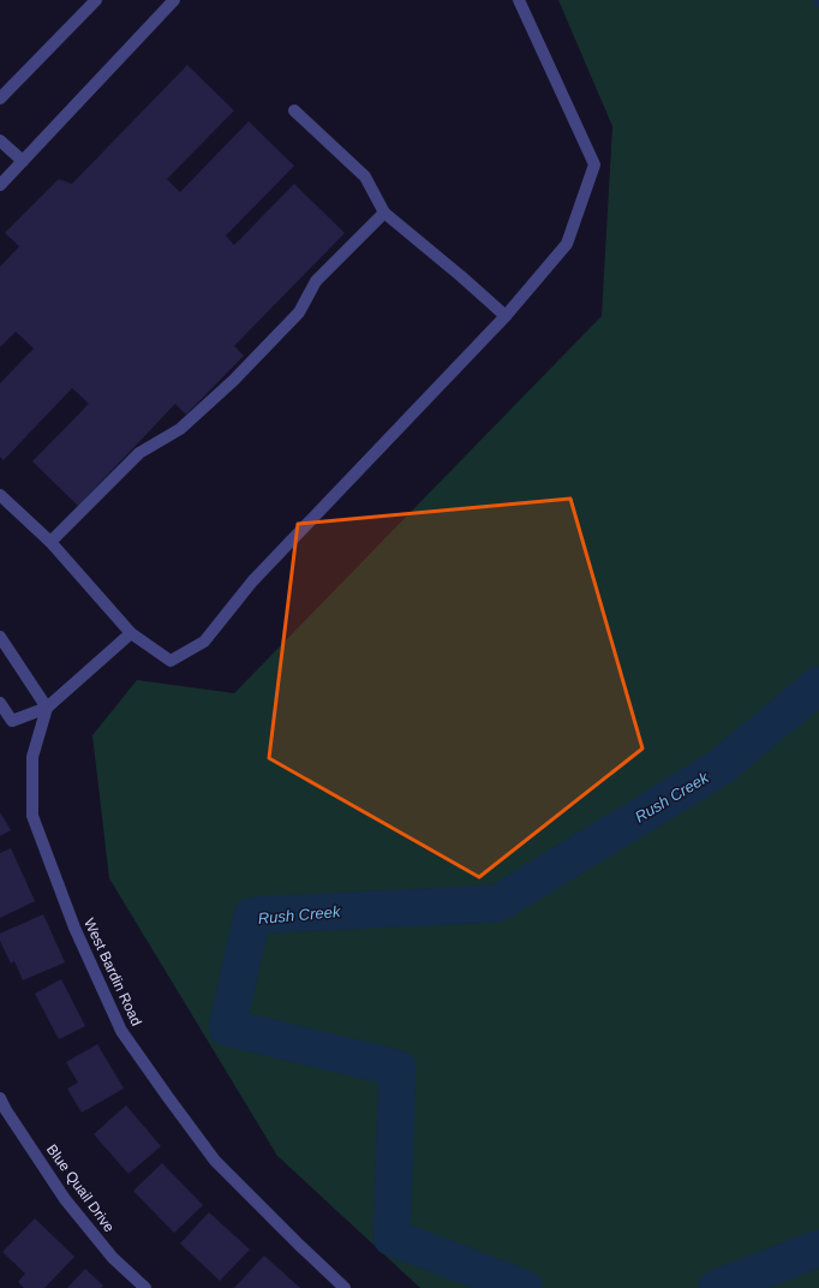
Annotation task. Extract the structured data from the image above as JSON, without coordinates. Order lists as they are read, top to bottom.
{
  "streets": {
    "street": ["West Bardin Road", "Blue Quail Drive"]
  },
  "water": ["Rush Creek"]
}
